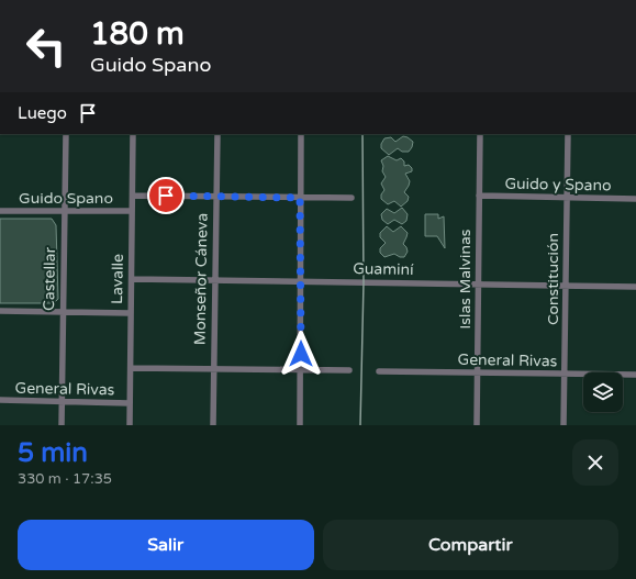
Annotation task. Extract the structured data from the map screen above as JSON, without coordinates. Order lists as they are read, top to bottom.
{
  "streets": {
    "street": [
      "Guido y Spano",
      "Guido Spano",
      "Guaminí",
      "Castellar",
      "Lavalle",
      "Monseñor Cáneva",
      "Islas Malvinas",
      "Constitución",
      "General Rivas"
    ]
  },
  "crossings": [
    ["Guido y Spano", "Islas Malvinas"],
    ["Guido y Spano", "Constitución"],
    ["Guido Spano", "Castellar"],
    ["Guido Spano", "Lavalle"],
    ["Guido Spano", "Monseñor Cáneva"],
    ["Guaminí", "Lavalle"],
    ["Guaminí", "Monseñor Cáneva"],
    ["Guaminí", "Islas Malvinas"],
    ["Guaminí", "Constitución"],
    ["Castellar", "General Rivas"],
    ["Lavalle", "General Rivas"],
    ["Monseñor Cáneva", "General Rivas"],
    ["Islas Malvinas", "General Rivas"],
    ["Constitución", "General Rivas"]
  ],
  "page": {
    "turn": ["180 m", "Guido Spano"],
    "then": "Luego",
    "heading": ["5 min", "330 m · 17:35"],
    "buttons": ["Salir", "Compartir"]
  }
}
